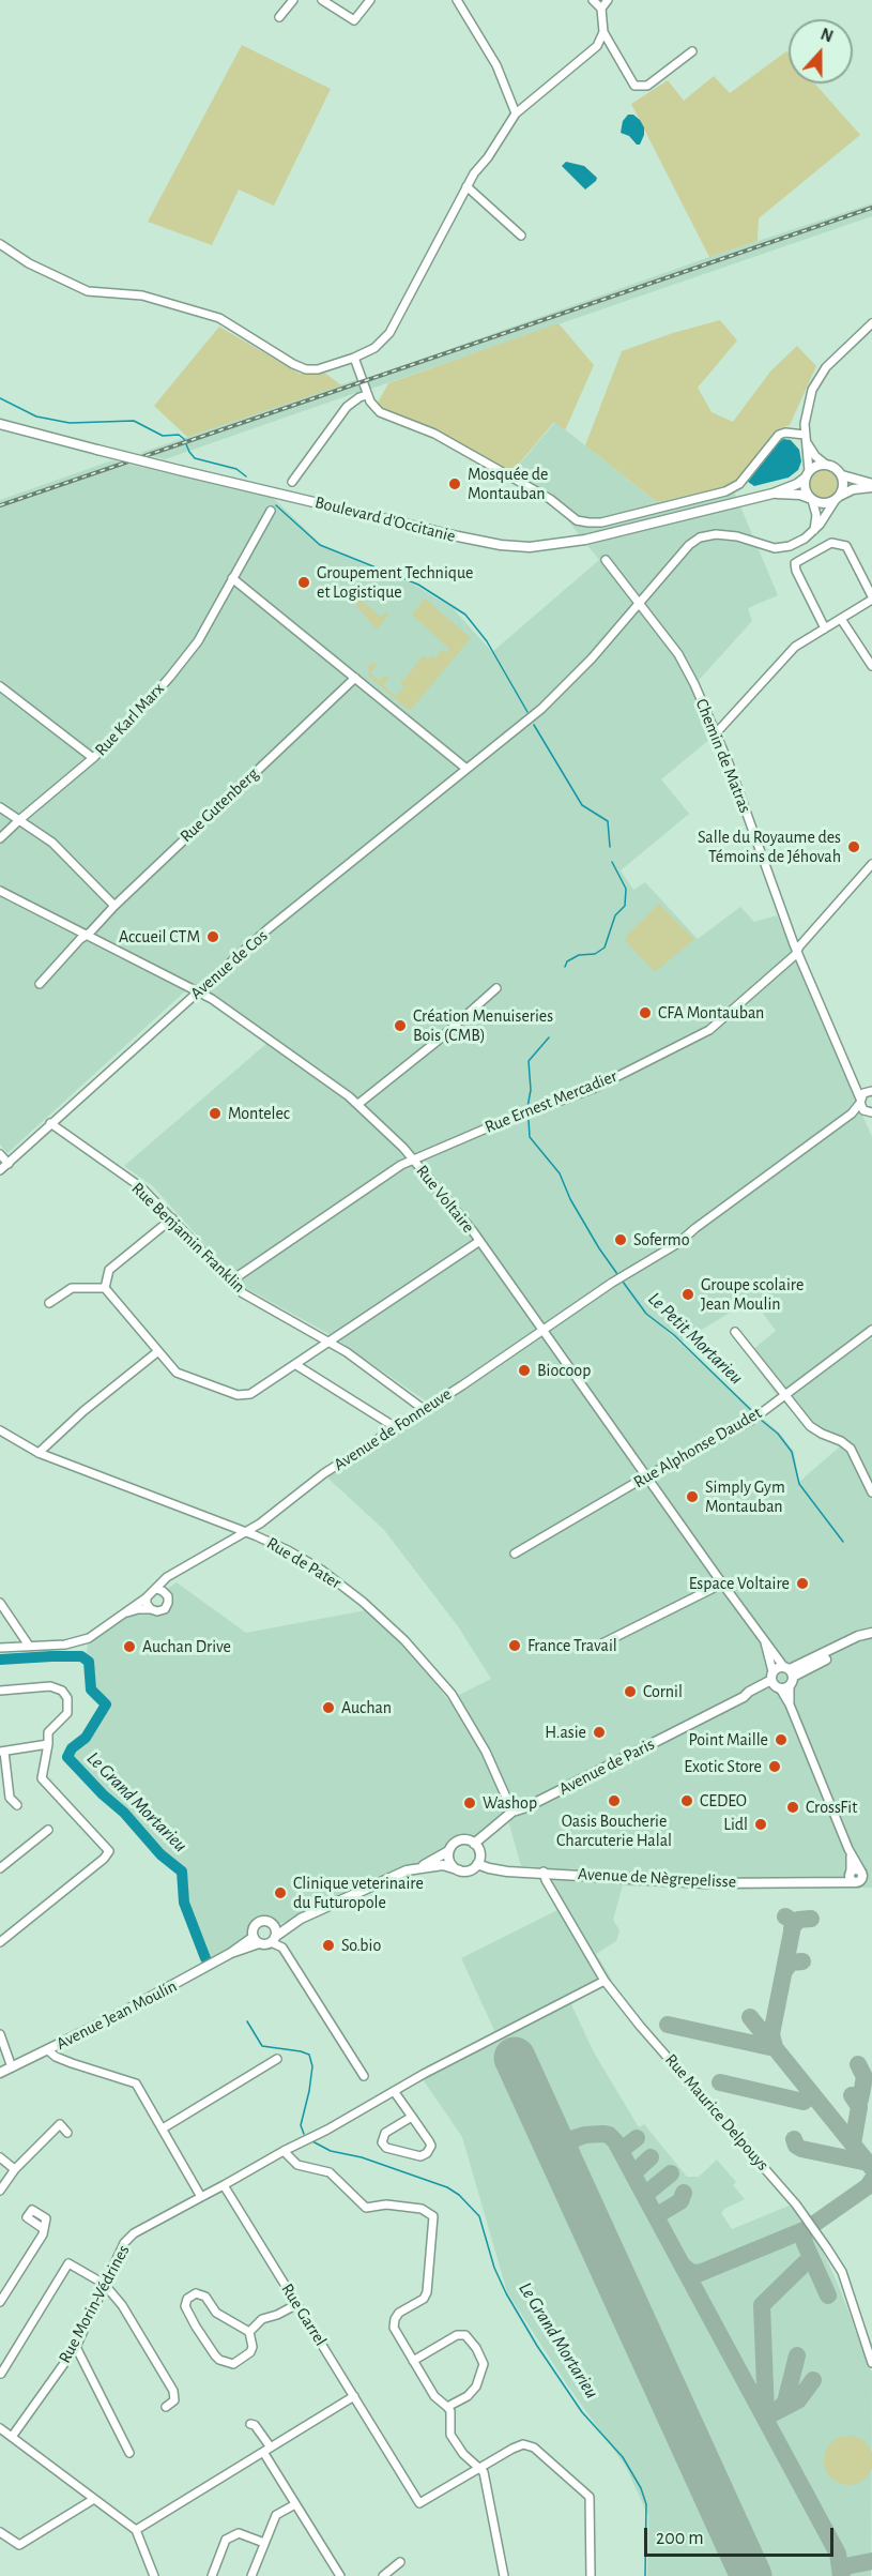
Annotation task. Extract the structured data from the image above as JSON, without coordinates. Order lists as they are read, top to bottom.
{
  "streets": {
    "main road": [
      "Boulevard d'Occitanie",
      "Avenue de Paris",
      "Avenue de Nègrepelisse",
      "Avenue Jean Moulin"
    ],
    "street": [
      "Rue Karl Marx",
      "Chemin de Matras",
      "Rue Gutenberg",
      "Avenue de Cos",
      "Rue Ernest Mercadier",
      "Rue Voltaire",
      "Rue Benjamin Franklin",
      "Avenue de Fonneuve",
      "Rue Alphonse Daudet",
      "Rue de Pater",
      "Rue Maurice Delpouys",
      "Rue Morin-Védrines",
      "Rue Garrel"
    ]
  },
  "crossings": [
    ["Chemin de Matras", "Avenue de Cos"],
    ["Chemin de Matras", "Rue Ernest Mercadier"],
    ["Chemin de Matras", "Avenue de Fonneuve"],
    ["Rue Gutenberg", "Rue Voltaire"],
    ["Avenue de Cos", "Rue Voltaire"],
    ["Avenue de Cos", "Rue Benjamin Franklin"],
    ["Rue Ernest Mercadier", "Rue Voltaire"],
    ["Rue Ernest Mercadier", "Rue Benjamin Franklin"],
    ["Rue Voltaire", "Avenue de Fonneuve"],
    ["Rue Voltaire", "Rue Alphonse Daudet"],
    ["Rue Voltaire", "Avenue de Paris"],
    ["Rue Voltaire", "Avenue de Nègrepelisse"],
    ["Rue Benjamin Franklin", "Avenue de Fonneuve"],
    ["Avenue de Fonneuve", "Rue de Pater"],
    ["Rue de Pater", "Avenue de Paris"],
    ["Avenue de Paris", "Avenue de Nègrepelisse"],
    ["Avenue de Nègrepelisse", "Rue Maurice Delpouys"]
  ],
  "water": ["Le Petit Mortarieu", "Le Grand Mortarieu"],
  "places": [
    "Mosquée de Montauban",
    "Groupement Technique et Logistique",
    "Salle du Royaume des Témoins de Jéhovah",
    "Accueil CTM",
    "CFA Montauban",
    "Création Menuiseries Bois (CMB)",
    "Montelec",
    "Sofermo",
    "Groupe scolaire Jean Moulin",
    "Biocoop",
    "Simply Gym Montauban",
    "Espace Voltaire",
    "France Travail",
    "Auchan Drive",
    "Cornil",
    "Auchan",
    "H.asie",
    "Point Maille",
    "Exotic Store",
    "Oasis Boucherie Charcuterie Halal",
    "CEDEO",
    "Washop",
    "CrossFit",
    "Lidl",
    "Clinique veterinaire du Futuropole",
    "So.bio"
  ],
  "scale_bar": "200 m",
  "north": "top"
}
